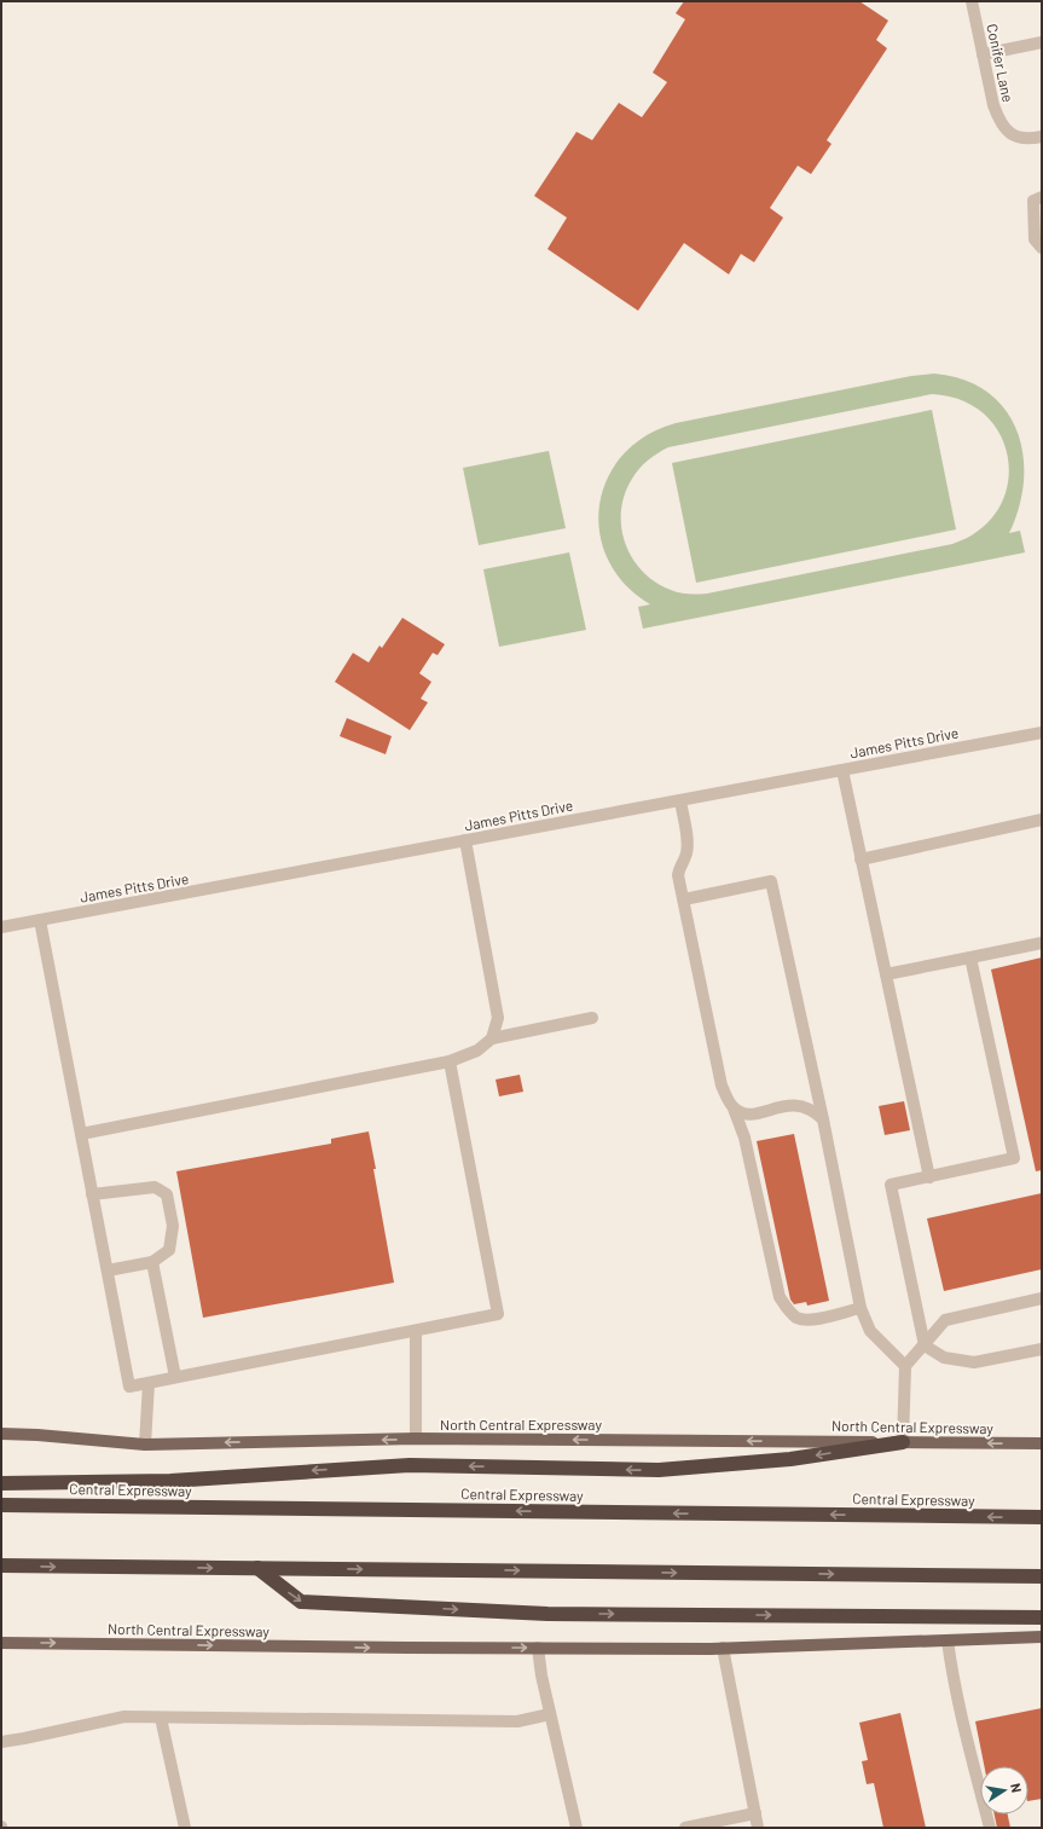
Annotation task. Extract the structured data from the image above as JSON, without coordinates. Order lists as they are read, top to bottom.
{
  "streets": {
    "highway": ["Central Expressway"],
    "main road": ["North Central Expressway"],
    "street": ["Conifer Lane", "James Pitts Drive"]
  },
  "north": "right"
}
